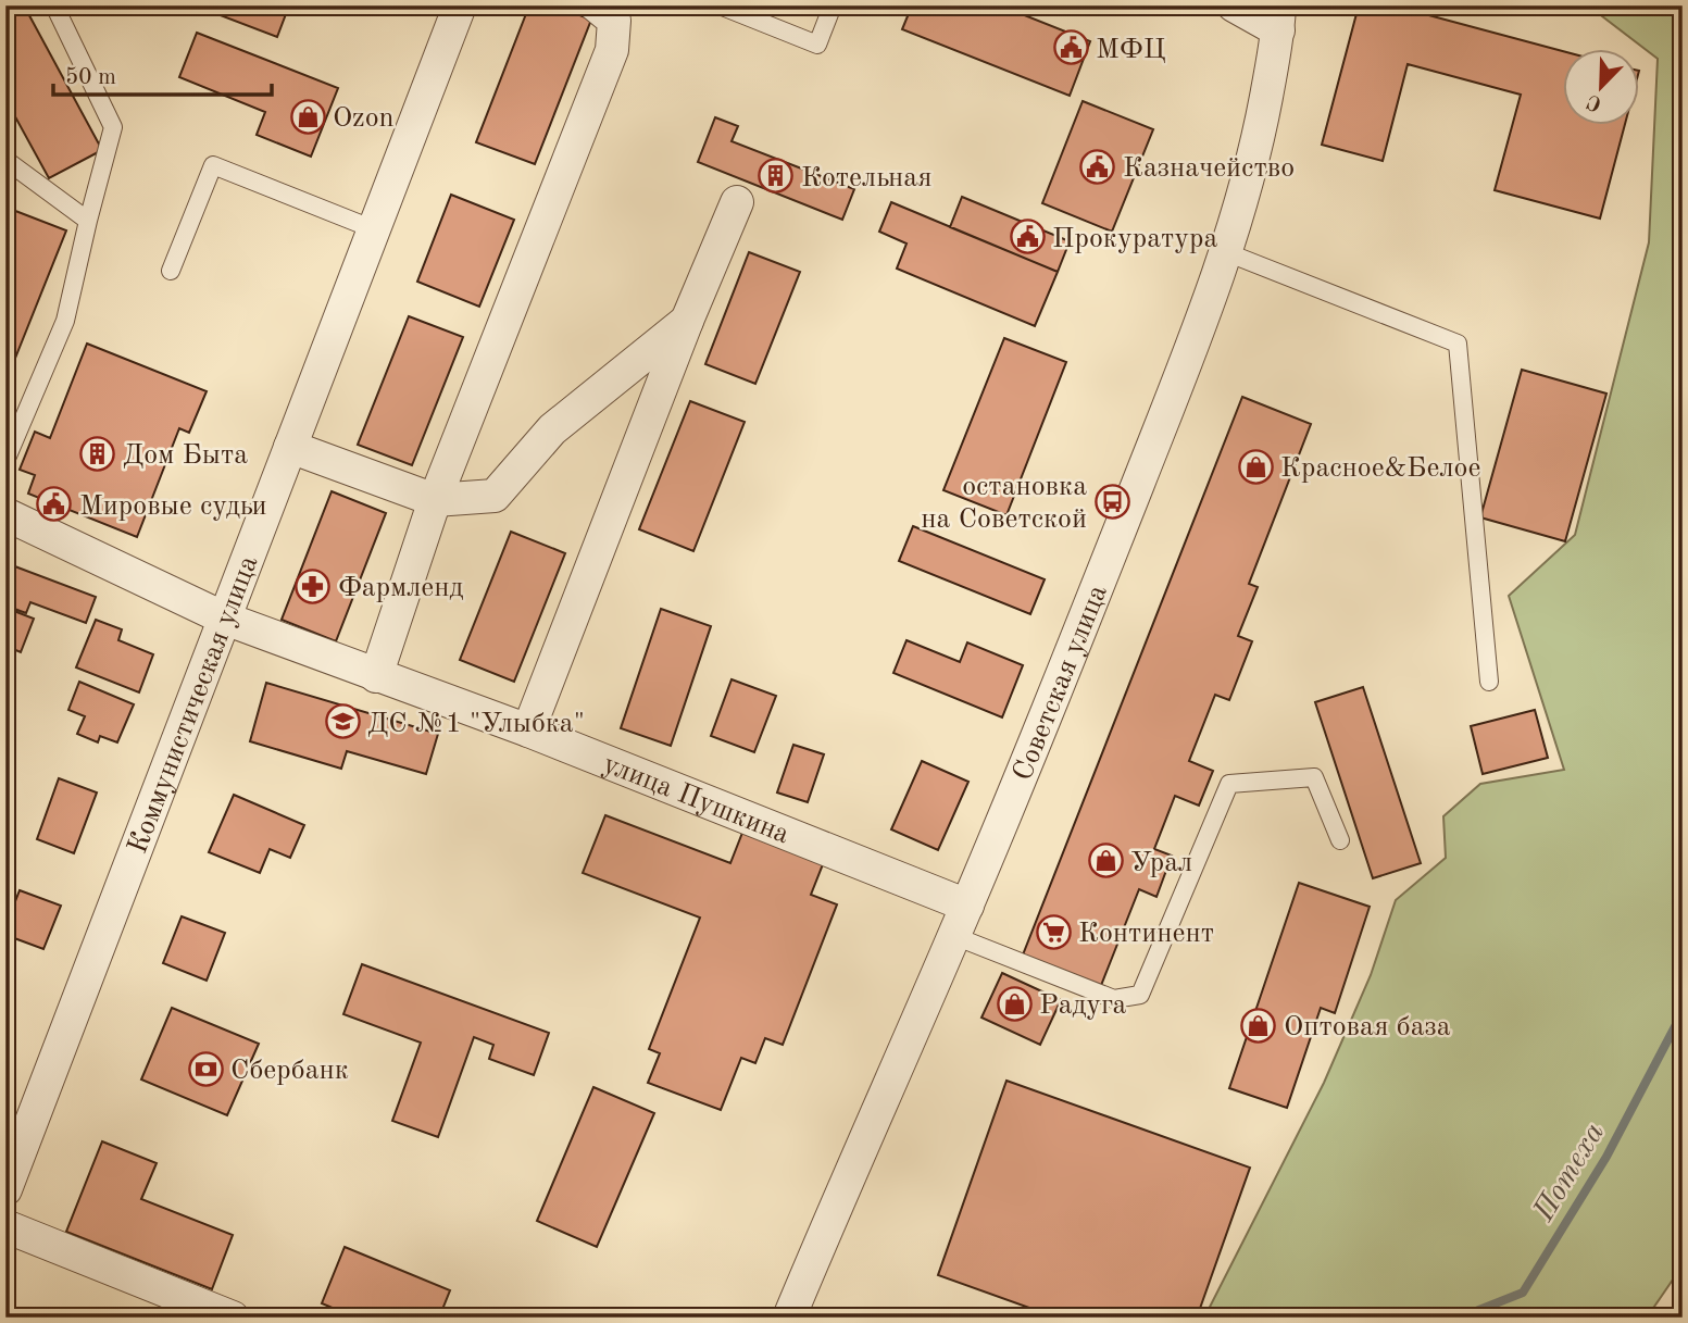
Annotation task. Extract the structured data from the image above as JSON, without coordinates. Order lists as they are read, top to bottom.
{
  "streets": {
    "street": ["Советская улица", "Коммунистическая улица", "улица Пушкина"]
  },
  "crossings": [
    ["Советская улица", "улица Пушкина"],
    ["Коммунистическая улица", "улица Пушкина"]
  ],
  "water": ["Потеха"],
  "places": {
    "public building": [
      "МФЦ",
      "Казначейство",
      "Прокуратура",
      "Мировые судьи"
    ],
    "shop": [
      "Ozon",
      "Красное&Белое",
      "Урал",
      "Радуга",
      "Оптовая база"
    ],
    "building": ["Котельная", "Дом Быта"],
    "bus stop": ["остановка на Советской"],
    "pharmacy": ["Фармленд"],
    "school or university": ["ДС №1 \"Улыбка\""],
    "supermarket": ["Континент"],
    "bank": ["Сбербанк"]
  },
  "scale_bar": "50 m",
  "north": "bottom left"
}
